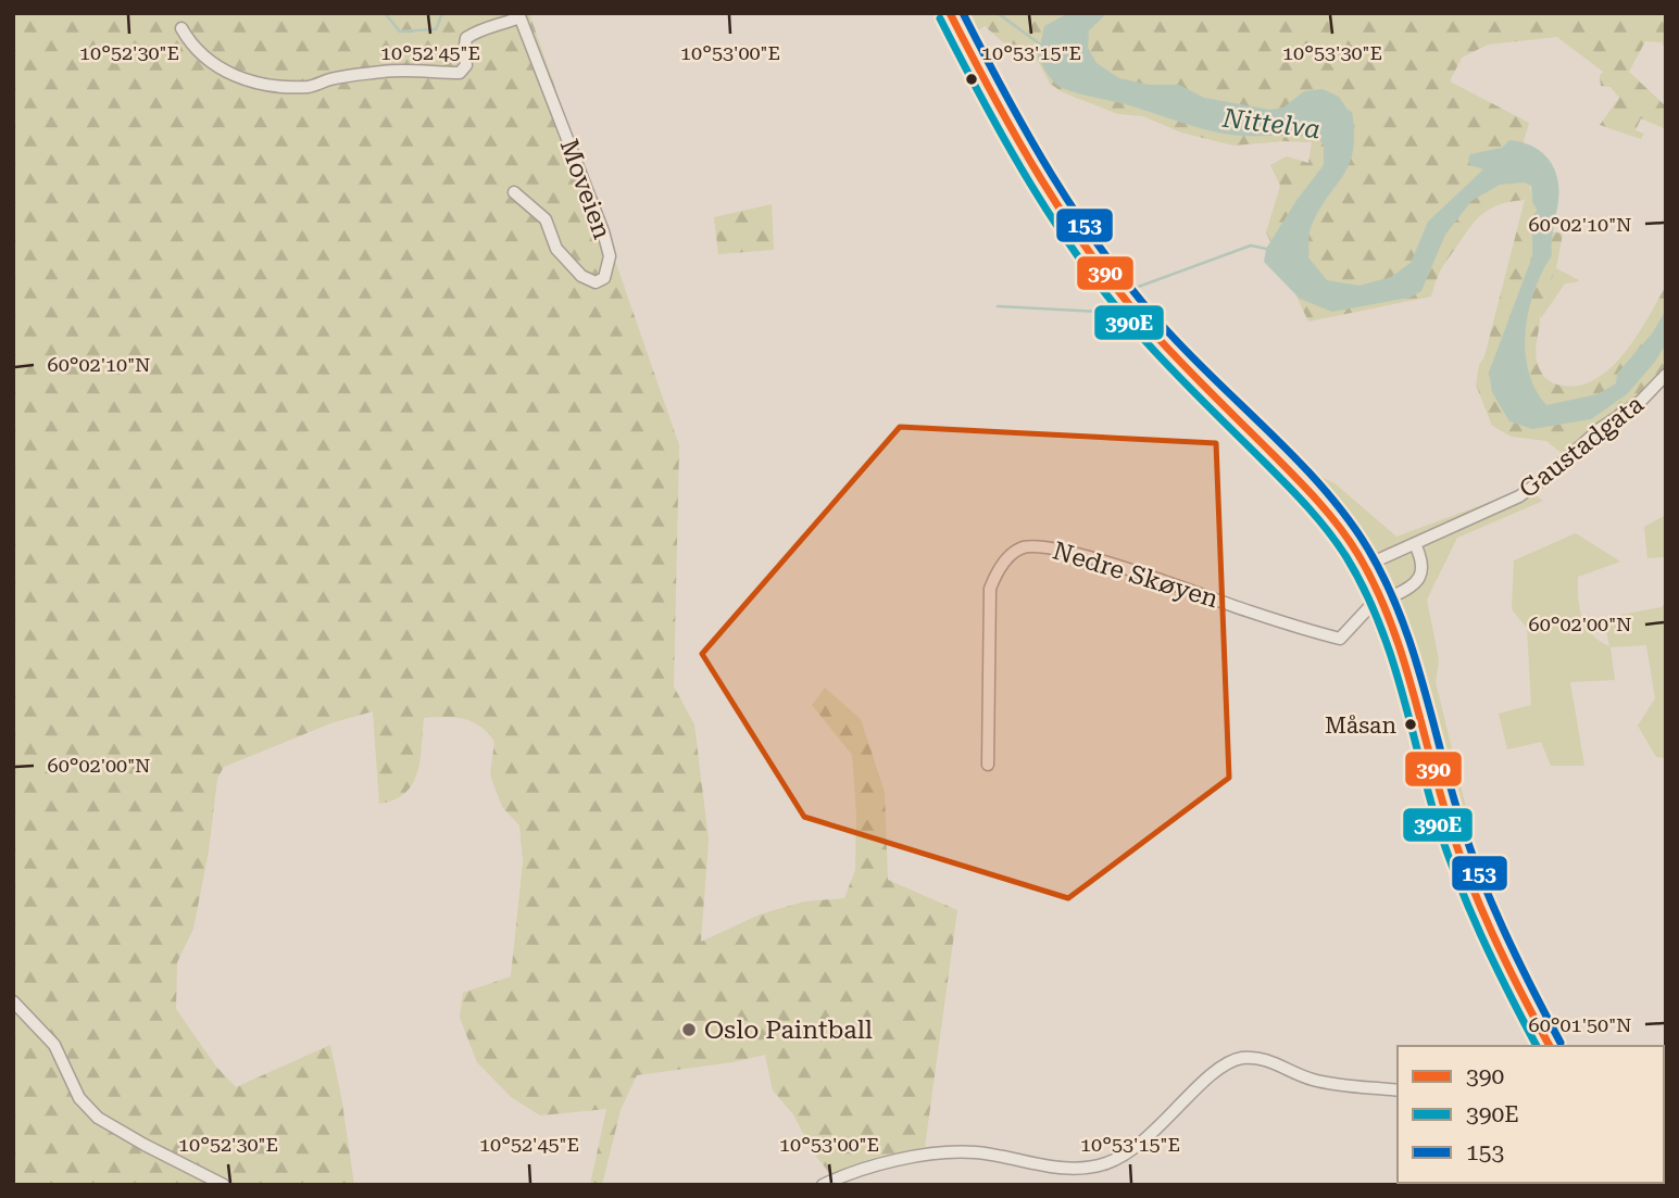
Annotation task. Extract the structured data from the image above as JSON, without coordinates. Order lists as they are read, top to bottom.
{
  "streets": {
    "street": ["Moveien", "Gaustadgata", "Nedre Skøyen"]
  },
  "water": ["Nittelva"],
  "places": ["Måsan", "Oslo Paintball"],
  "lines": ["transit line 390", "transit line 153", "transit line 390E"],
  "legend": ["390", "390E", "153"],
  "coordinates": [
    "10°52'30\"E",
    "10°52'45\"E",
    "10°53'00\"E",
    "10°53'15\"E",
    "10°53'30\"E",
    "60°02'10\"N",
    "60°02'00\"N",
    "60°01'50\"N"
  ]
}
